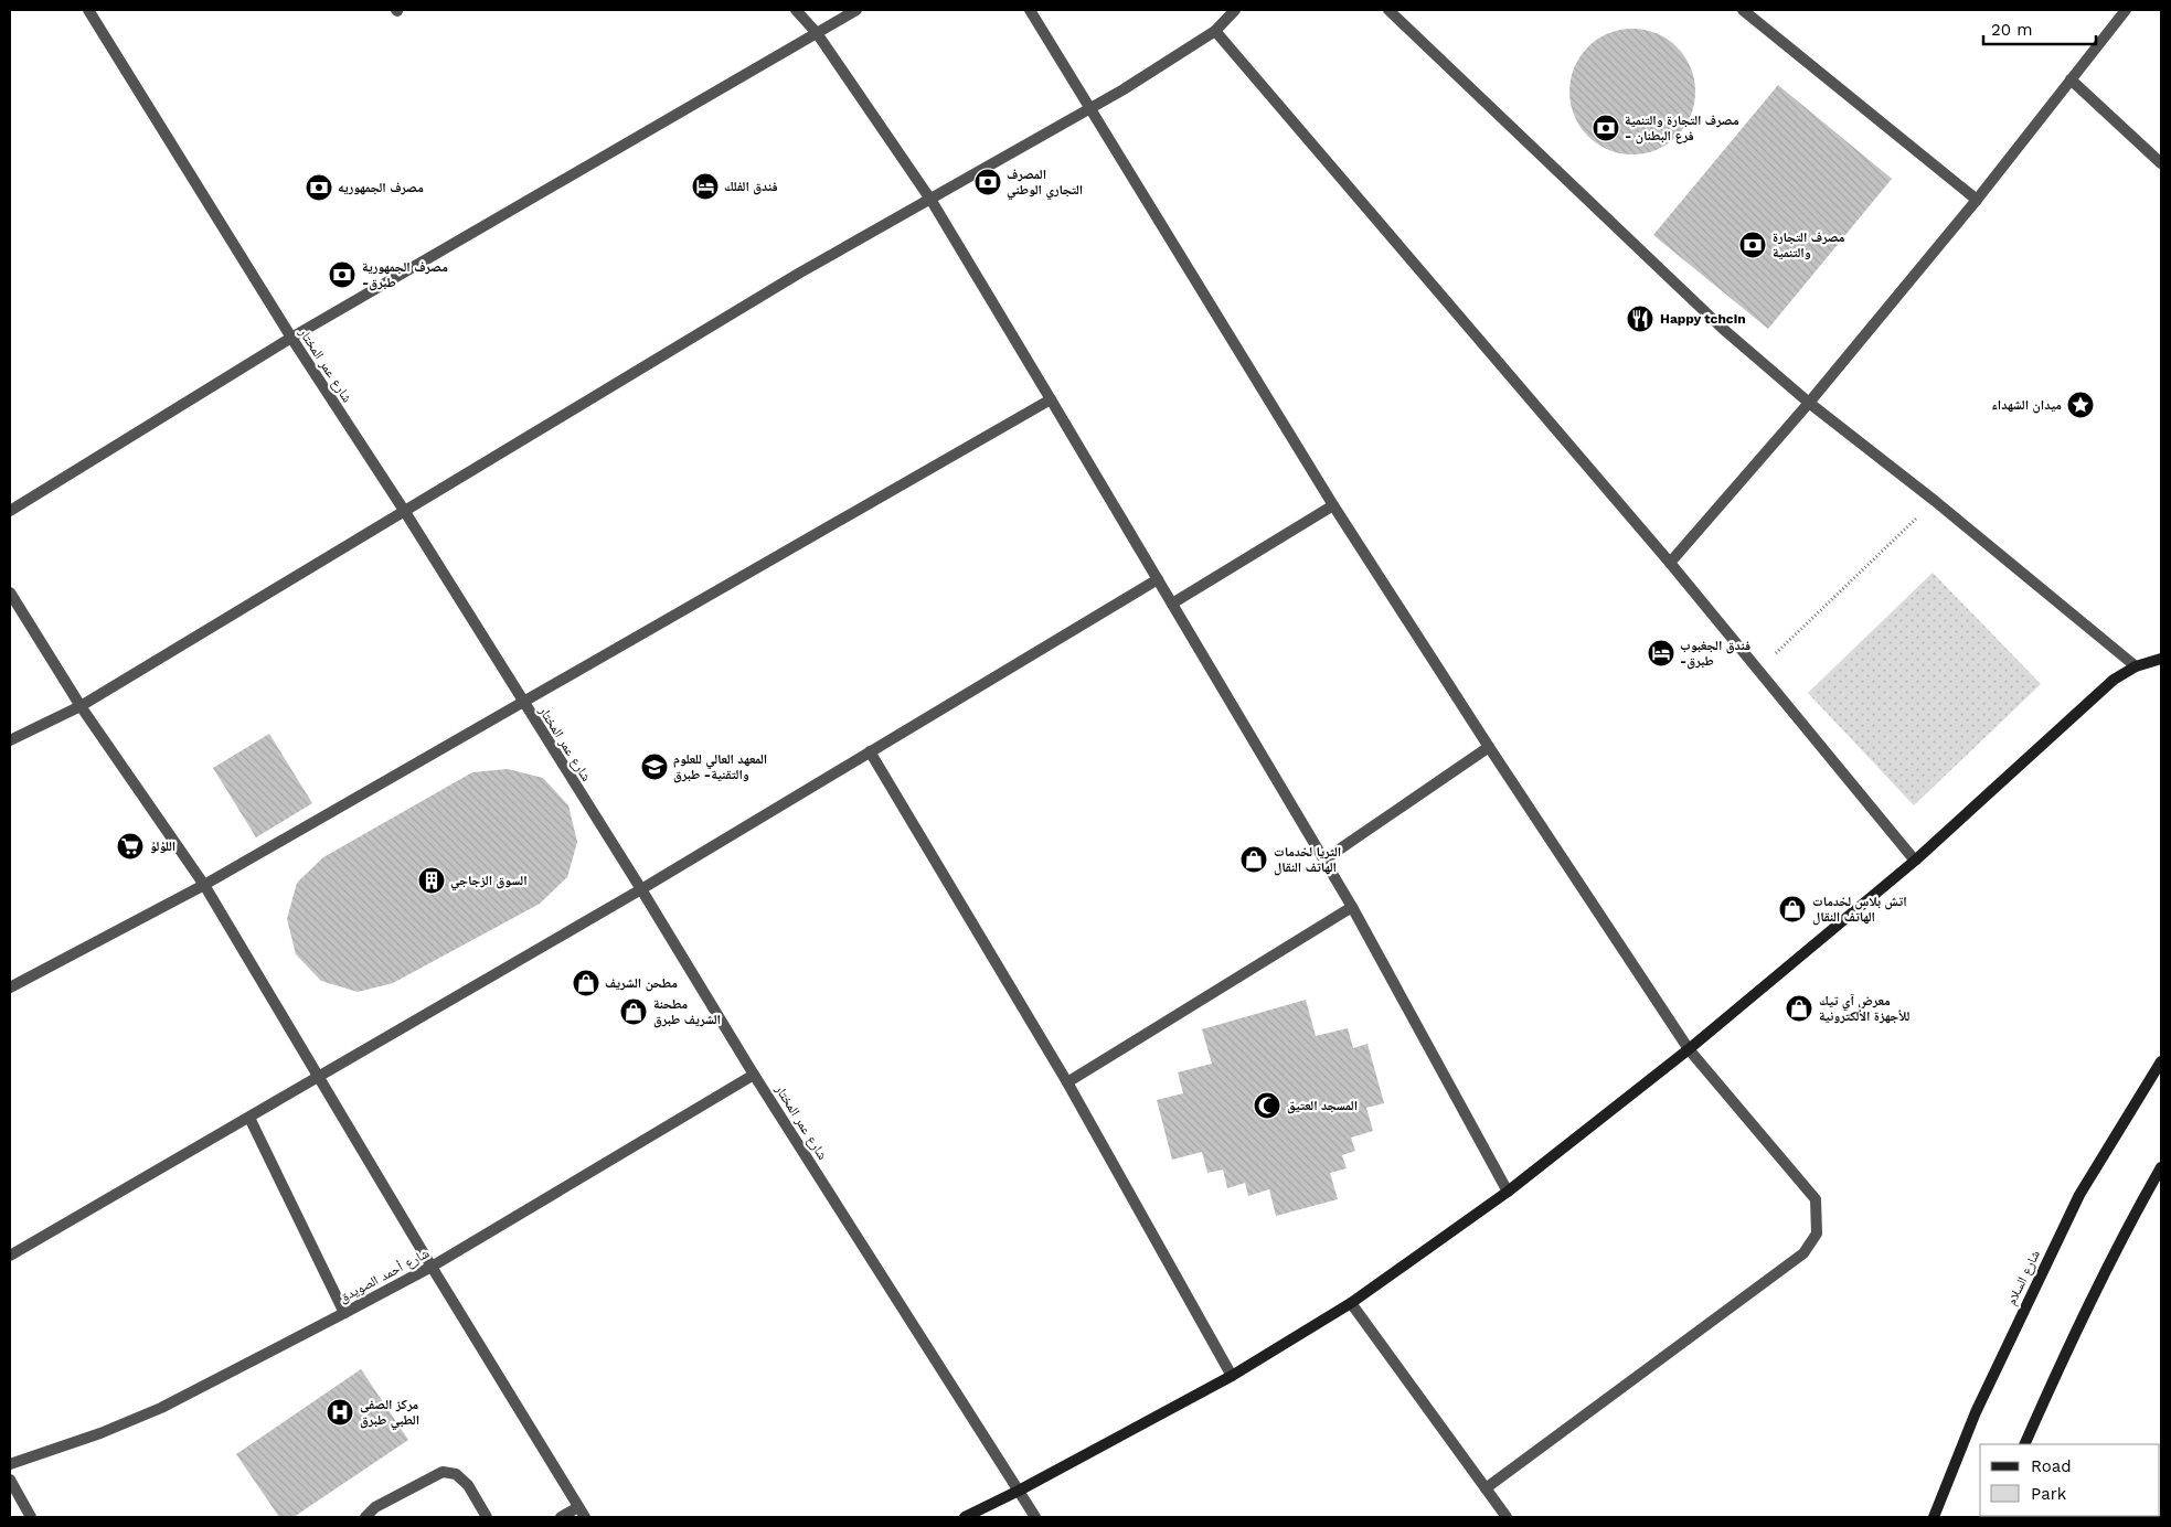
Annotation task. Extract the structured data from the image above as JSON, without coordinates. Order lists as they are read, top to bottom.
{
  "streets": {
    "street": ["شارع عمر المختار", "شارع أحمد الصويدق", "شارع السلام"]
  },
  "crossings": [
    ["شارع عمر المختار", "شارع أحمد الصويدق"]
  ],
  "places": {
    "bank": [
      "مصرف التجارة والتنمية - فرع البطنان",
      "المصرف التجاري الوطني",
      "مصرف الجمهوريه",
      "مصرف التجارة والتنمية",
      "مصرف الجمهورية -طبرق"
    ],
    "hotel": ["فندق الفلك", "فندق الجغبوب -طبرق"],
    "restaurant": ["Happy tchcin"],
    "place": ["ميدان الشهداء"],
    "school or university": ["المعهد العالي للعلوم والتقنية- طبرق"],
    "supermarket": ["اللؤلؤ"],
    "shop": [
      "الثريا لخدمات الهاتف النقال",
      "اتش بلاس لخدمات الهاتف النقال",
      "مطحن الشريف",
      "معرض آي تيك للأجهزة الألكترونية",
      "مطحنة الشريف طبرق"
    ],
    "building": ["السوق الزجاجي"],
    "mosque": ["المسجد العتيق"],
    "hospital": ["مركز الصفى الطبي طبرق"]
  },
  "legend": ["Road", "Park"],
  "scale_bar": "20 m"
}
